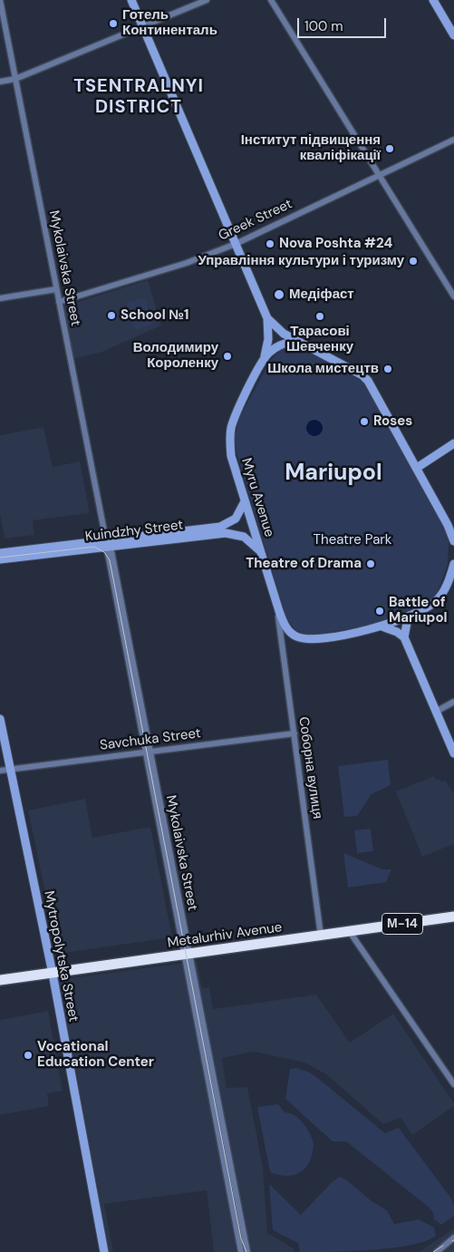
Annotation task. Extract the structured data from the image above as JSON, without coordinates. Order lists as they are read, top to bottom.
{
  "streets": {
    "highway": ["М-14", "Metalurhiv Avenue"],
    "main road": ["Myru Avenue", "Kuindzhy Street", "Mytropolytska Street"],
    "street": [
      "Greek Street",
      "Mykolaivska Street",
      "Savchuka Street",
      "Соборна вулиця"
    ]
  },
  "crossings": [
    ["Greek Street", "Mykolaivska Street"],
    ["Greek Street", "Myru Avenue"],
    ["Mykolaivska Street", "Kuindzhy Street"],
    ["Mykolaivska Street", "Savchuka Street"],
    ["Mykolaivska Street", "Metalurhiv Avenue"],
    ["Myru Avenue", "Kuindzhy Street"],
    ["Myru Avenue", "Соборна вулиця"],
    ["Savchuka Street", "Соборна вулиця"],
    ["Savchuka Street", "Mytropolytska Street"],
    ["Соборна вулиця", "Metalurhiv Avenue"],
    ["Metalurhiv Avenue", "Mytropolytska Street"]
  ],
  "districts": ["TSENTRALNYI DISTRICT", "Mariupol"],
  "parks": ["Theatre Park"],
  "places": [
    "Готель Континенталь",
    "Інститут підвищення кваліфікації",
    "Nova Poshta #24",
    "Управління культури і туризму",
    "Медіфаст",
    "School №1",
    "Тарасові Шевченку",
    "Володимиру Короленку",
    "Школа мистецтв",
    "Roses",
    "Theatre of Drama",
    "Battle of Mariupol",
    "Vocational Education Center"
  ],
  "scale_bar": "100 m"
}
